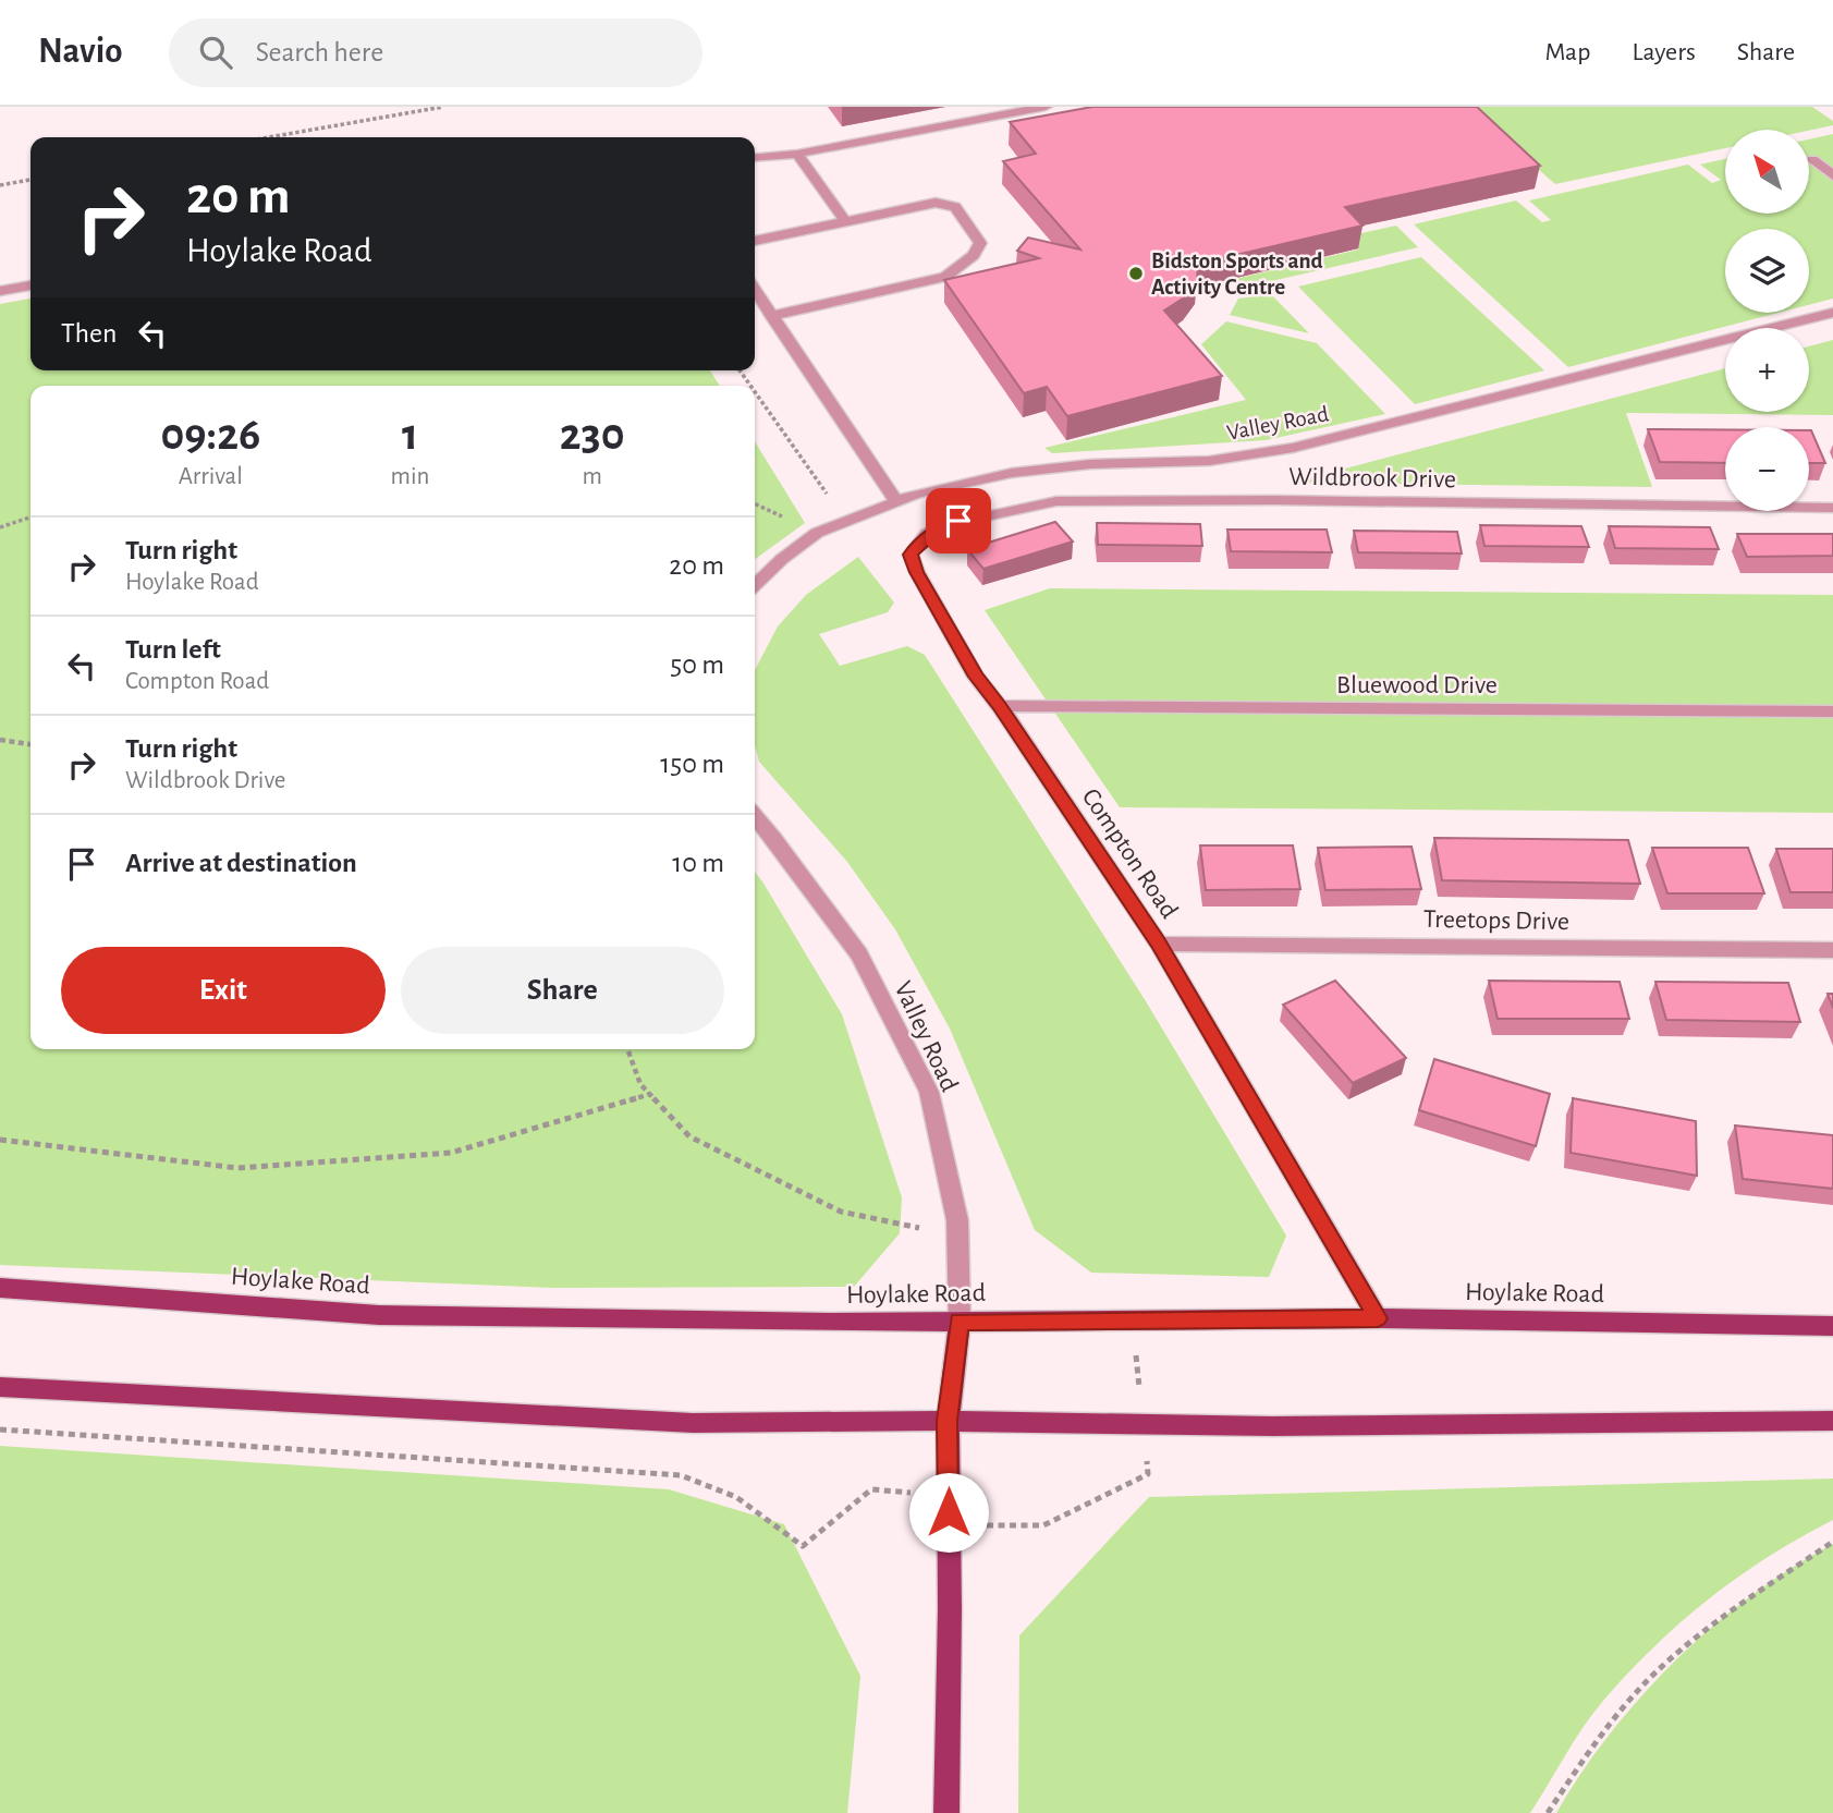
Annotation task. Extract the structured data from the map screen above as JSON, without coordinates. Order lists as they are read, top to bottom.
{
  "streets": {
    "main road": ["Hoylake Road"],
    "street": [
      "Valley Road",
      "Wildbrook Drive",
      "Bluewood Drive",
      "Compton Road",
      "Treetops Drive"
    ]
  },
  "crossings": [
    ["Valley Road", "Hoylake Road"],
    ["Wildbrook Drive", "Compton Road"],
    ["Bluewood Drive", "Compton Road"],
    ["Compton Road", "Treetops Drive"],
    ["Compton Road", "Hoylake Road"]
  ],
  "places": ["Bidston Sports and Activity Centre"],
  "north": "top left",
  "page": {
    "header": "Navio",
    "search": "Search here",
    "nav": ["Map", "Layers", "Share"],
    "map_buttons": ["+", "−"],
    "turn": ["20 m", "Hoylake Road"],
    "then": "Then",
    "eta": [
      "09:26",
      "Arrival",
      "1",
      "min",
      "230",
      "m"
    ],
    "list": [
      {
        "name": "Turn right",
        "note": "Hoylake Road",
        "value": "20 m"
      },
      {
        "name": "Turn left",
        "note": "Compton Road",
        "value": "50 m"
      },
      {
        "name": "Turn right",
        "note": "Wildbrook Drive",
        "value": "150 m"
      },
      {
        "name": "Arrive at destination",
        "value": "10 m"
      }
    ],
    "buttons": ["Exit", "Share"]
  }
}
